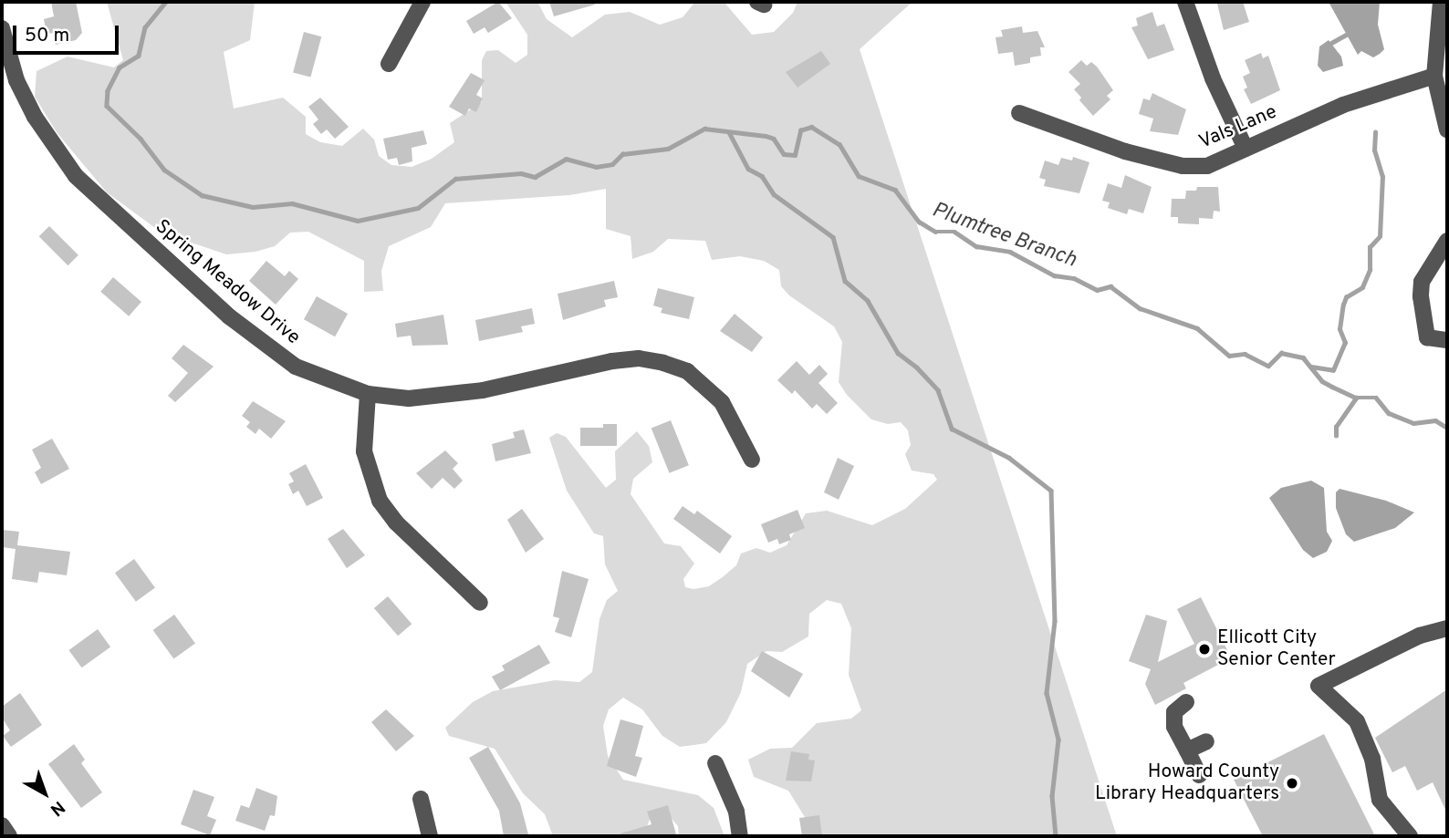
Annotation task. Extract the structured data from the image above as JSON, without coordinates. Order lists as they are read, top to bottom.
{
  "streets": {
    "street": ["Vals Lane", "Spring Meadow Drive"]
  },
  "water": ["Plumtree Branch"],
  "places": ["Ellicott City Senior Center", "Howard County Library Headquarters"],
  "scale_bar": "50 m",
  "north": "bottom right"
}
